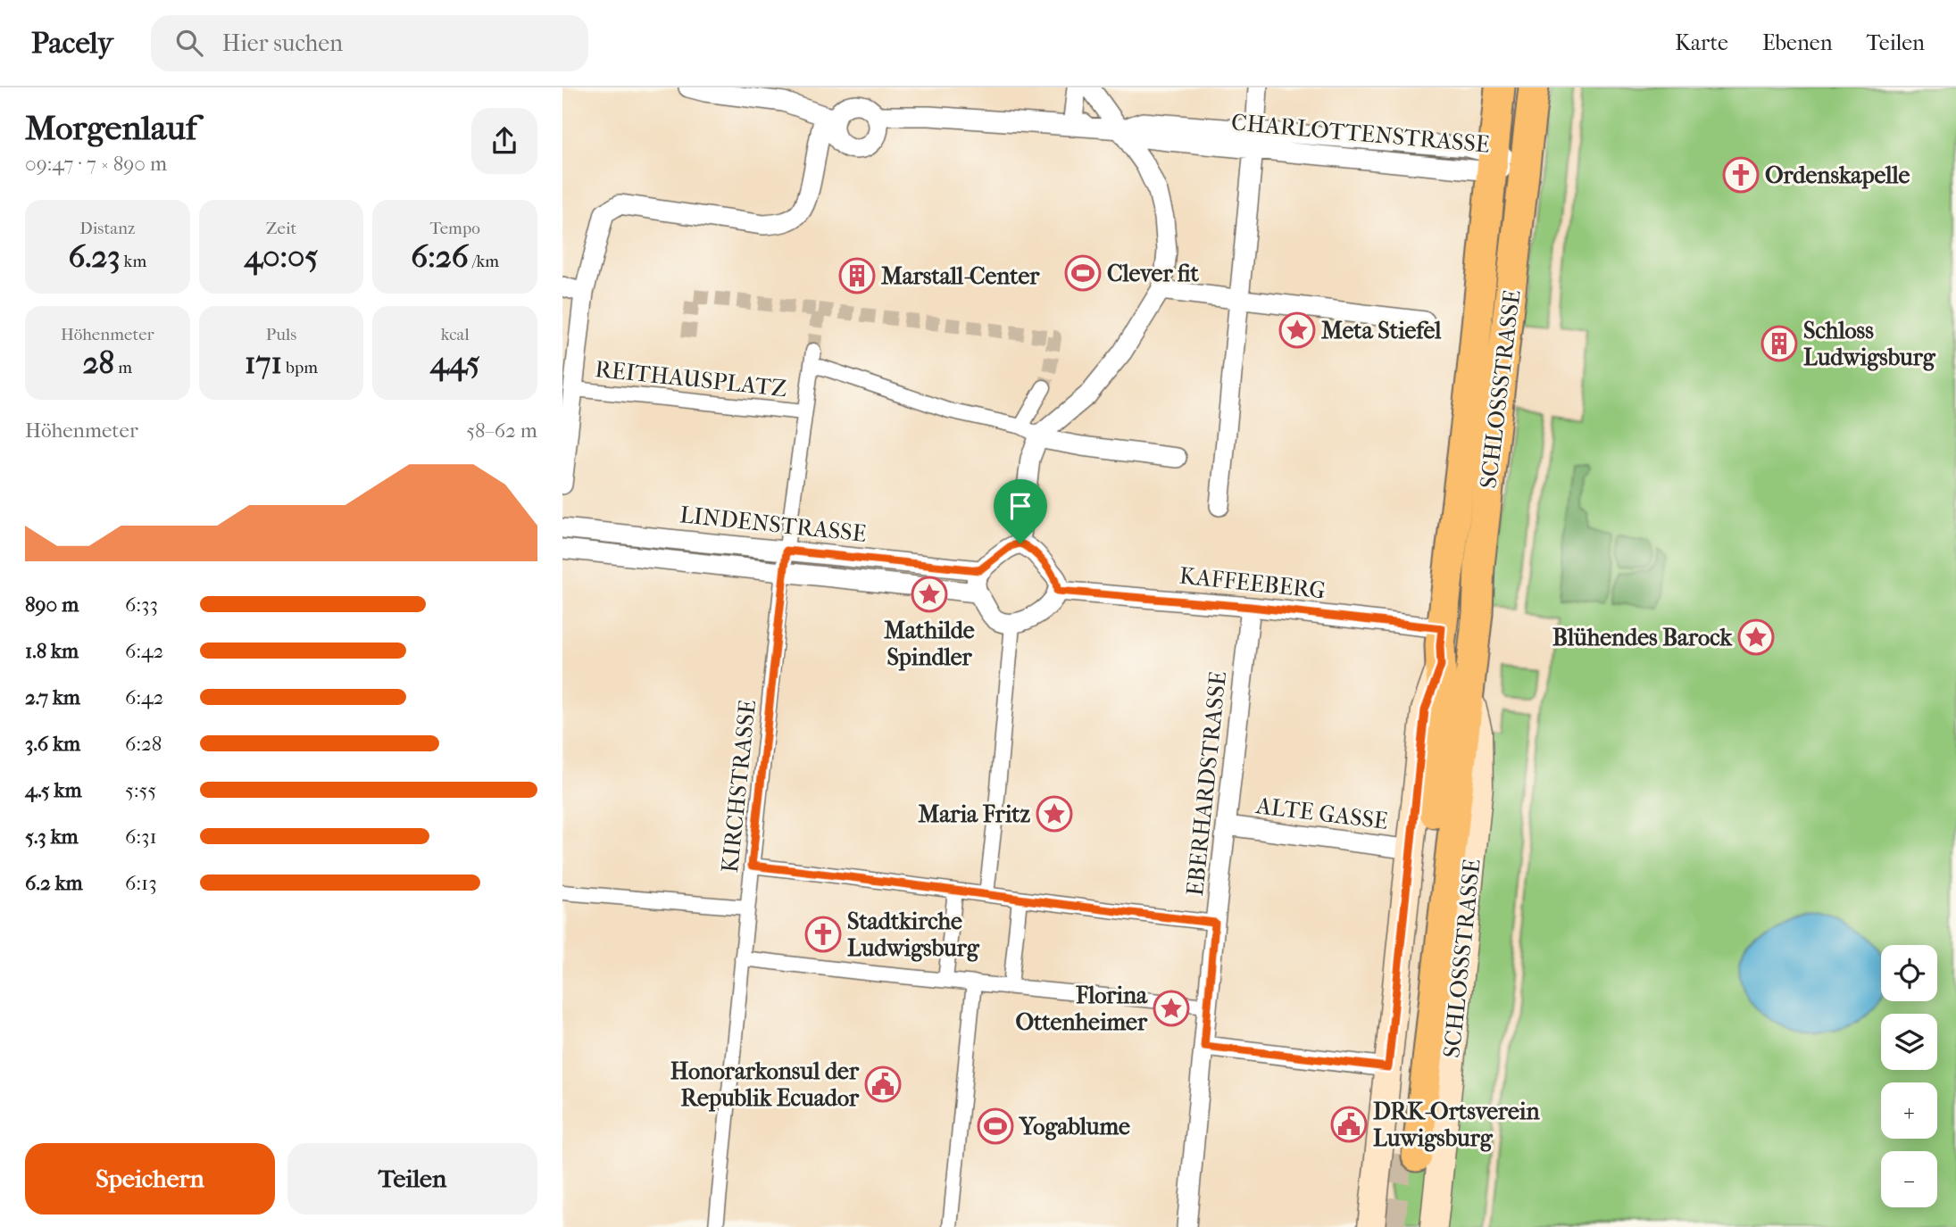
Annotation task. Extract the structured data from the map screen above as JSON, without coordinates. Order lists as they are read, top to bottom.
{
  "streets": {
    "main road": ["SCHLOSSSTRASSE"],
    "street": [
      "CHARLOTTENSTRASSE",
      "REITHAUSPLATZ",
      "LINDENSTRASSE",
      "KAFFEEBERG",
      "EBERHARDSTRASSE",
      "KIRCHSTRASSE",
      "ALTE GASSE"
    ]
  },
  "crossings": [
    ["CHARLOTTENSTRASSE", "SCHLOSSSTRASSE"],
    ["REITHAUSPLATZ", "KIRCHSTRASSE"],
    ["SCHLOSSSTRASSE", "KAFFEEBERG"],
    ["SCHLOSSSTRASSE", "ALTE GASSE"],
    ["LINDENSTRASSE", "KAFFEEBERG"],
    ["LINDENSTRASSE", "KIRCHSTRASSE"],
    ["KAFFEEBERG", "EBERHARDSTRASSE"],
    ["EBERHARDSTRASSE", "ALTE GASSE"]
  ],
  "places": {
    "church": ["Ordenskapelle", "Stadtkirche Ludwigsburg"],
    "sports": ["Clever fit", "Yogablume"],
    "building": ["Marstall-Center", "Schloss Ludwigsburg"],
    "place": [
      "Meta Stiefel",
      "Mathilde Spindler",
      "Blühendes Barock",
      "Maria Fritz",
      "Florina Ottenheimer"
    ],
    "public building": ["Honorarkonsul der Republik Ecuador", "DRK-Ortsverein Luwigsburg"]
  },
  "page": {
    "header": "Pacely",
    "search": "Hier suchen",
    "nav": ["Karte", "Ebenen", "Teilen"],
    "heading": ["Morgenlauf", "09:47 · 7 × 890 m"],
    "stats": [
      ["Distanz", "6.23 km"],
      ["Zeit", "40:05"],
      ["Tempo", "6:26 /km"],
      ["Höhenmeter", "28 m"],
      ["Puls", "171 bpm"],
      ["kcal", "445"]
    ],
    "chart": ["Höhenmeter", "58–62 m"],
    "list": [
      {
        "name": "890 m",
        "note": "6:33"
      },
      {
        "name": "1.8 km",
        "note": "6:42"
      },
      {
        "name": "2.7 km",
        "note": "6:42"
      },
      {
        "name": "3.6 km",
        "note": "6:28"
      },
      {
        "name": "4.5 km",
        "note": "5:55"
      },
      {
        "name": "5.3 km",
        "note": "6:31"
      },
      {
        "name": "6.2 km",
        "note": "6:13"
      }
    ],
    "map_buttons": ["+", "−"],
    "buttons": ["Speichern", "Teilen"]
  }
}
